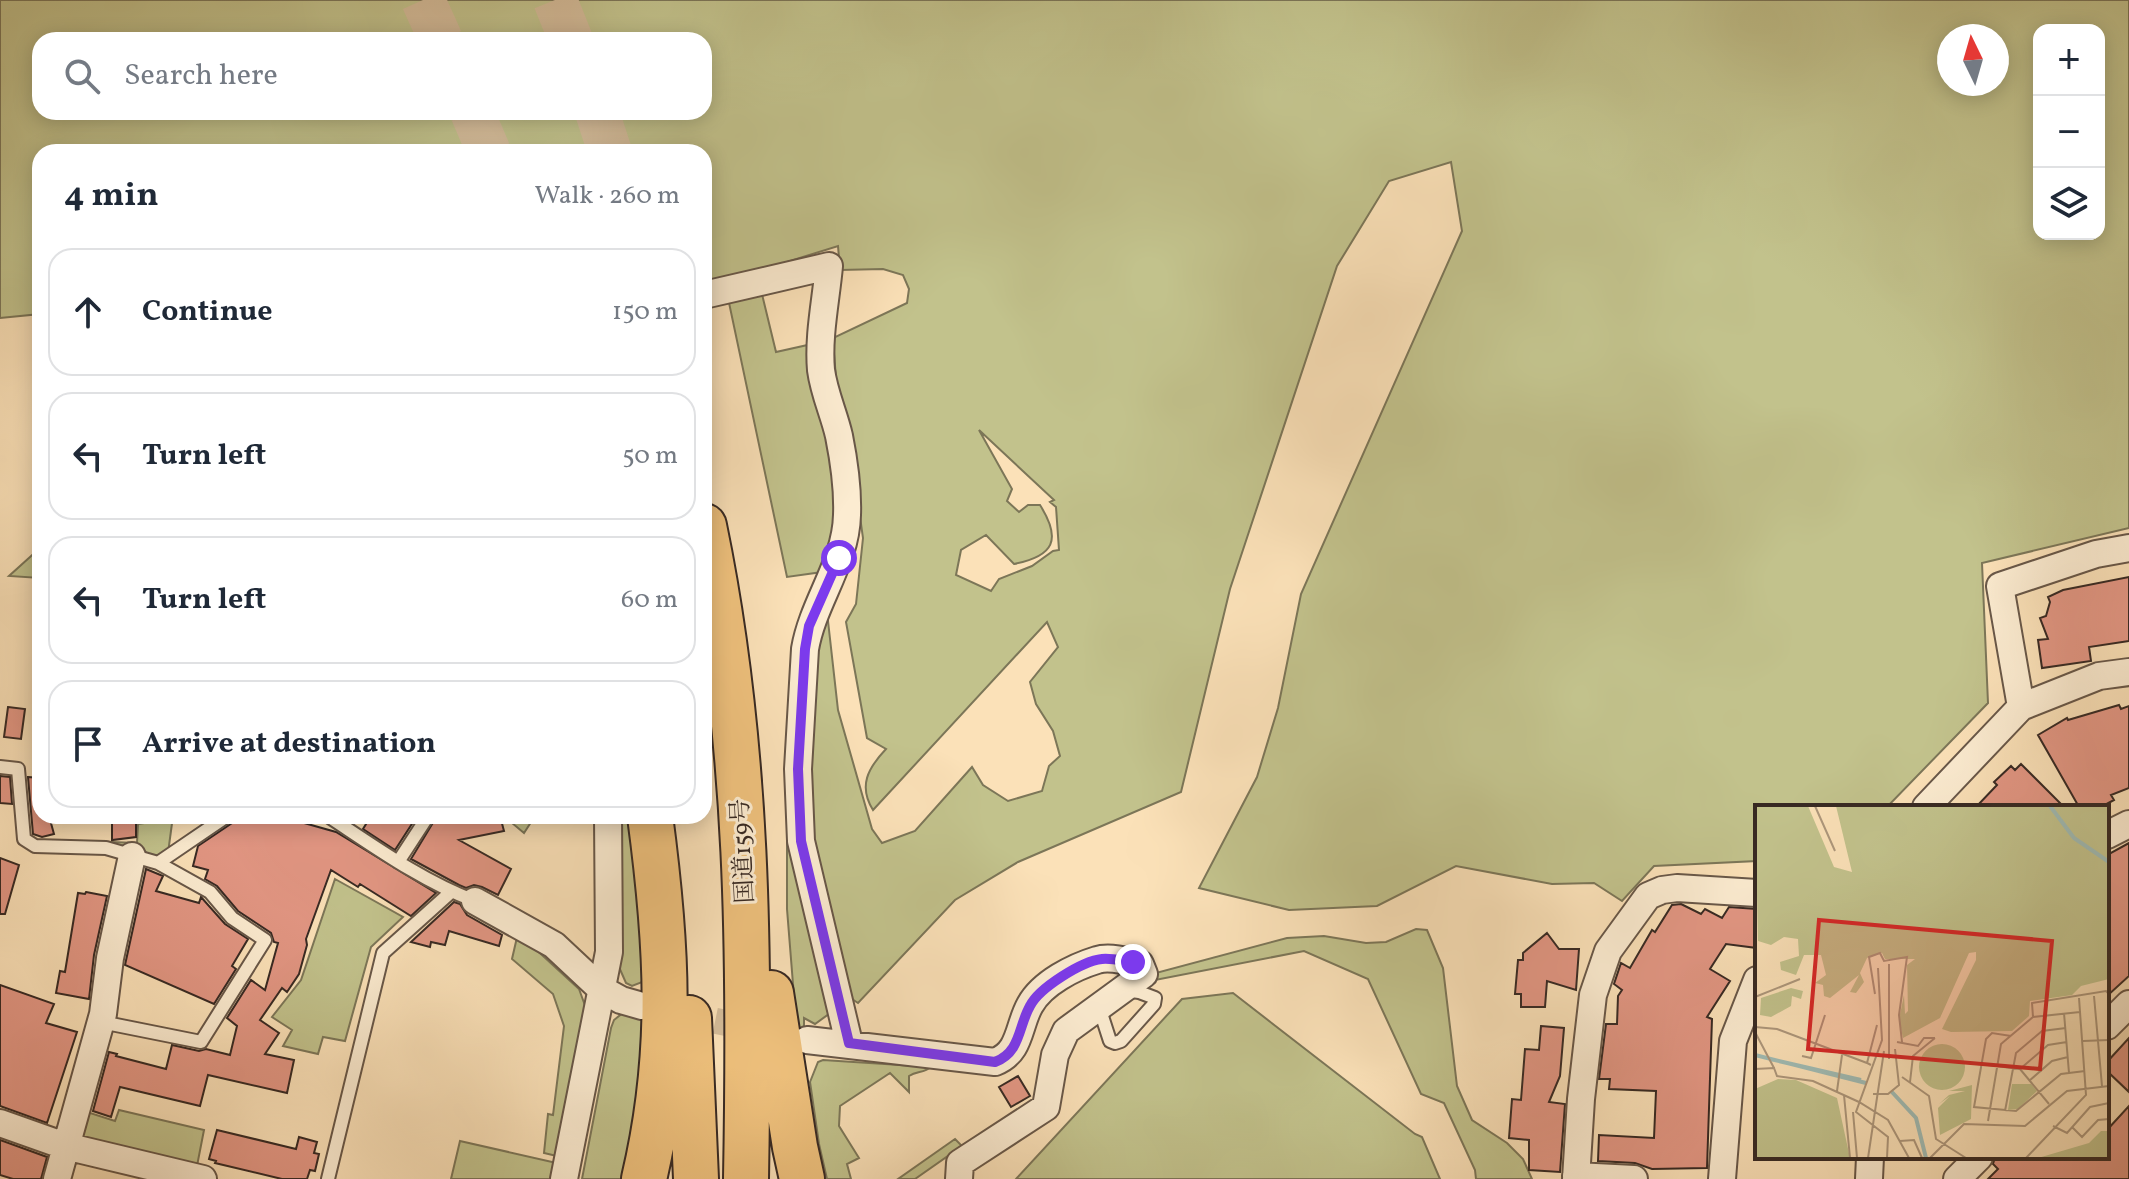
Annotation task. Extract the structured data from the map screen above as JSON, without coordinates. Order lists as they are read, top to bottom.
{
  "streets": {
    "highway": ["国道159号"]
  },
  "north": "top",
  "page": {
    "map_buttons": ["+", "−"],
    "search": "Search here",
    "heading": ["4 min", "Walk · 260 m"],
    "list": [
      ["Continue", "150 m"],
      ["Turn left", "50 m"],
      ["Turn left", "60 m"],
      "Arrive at destination"
    ]
  }
}
